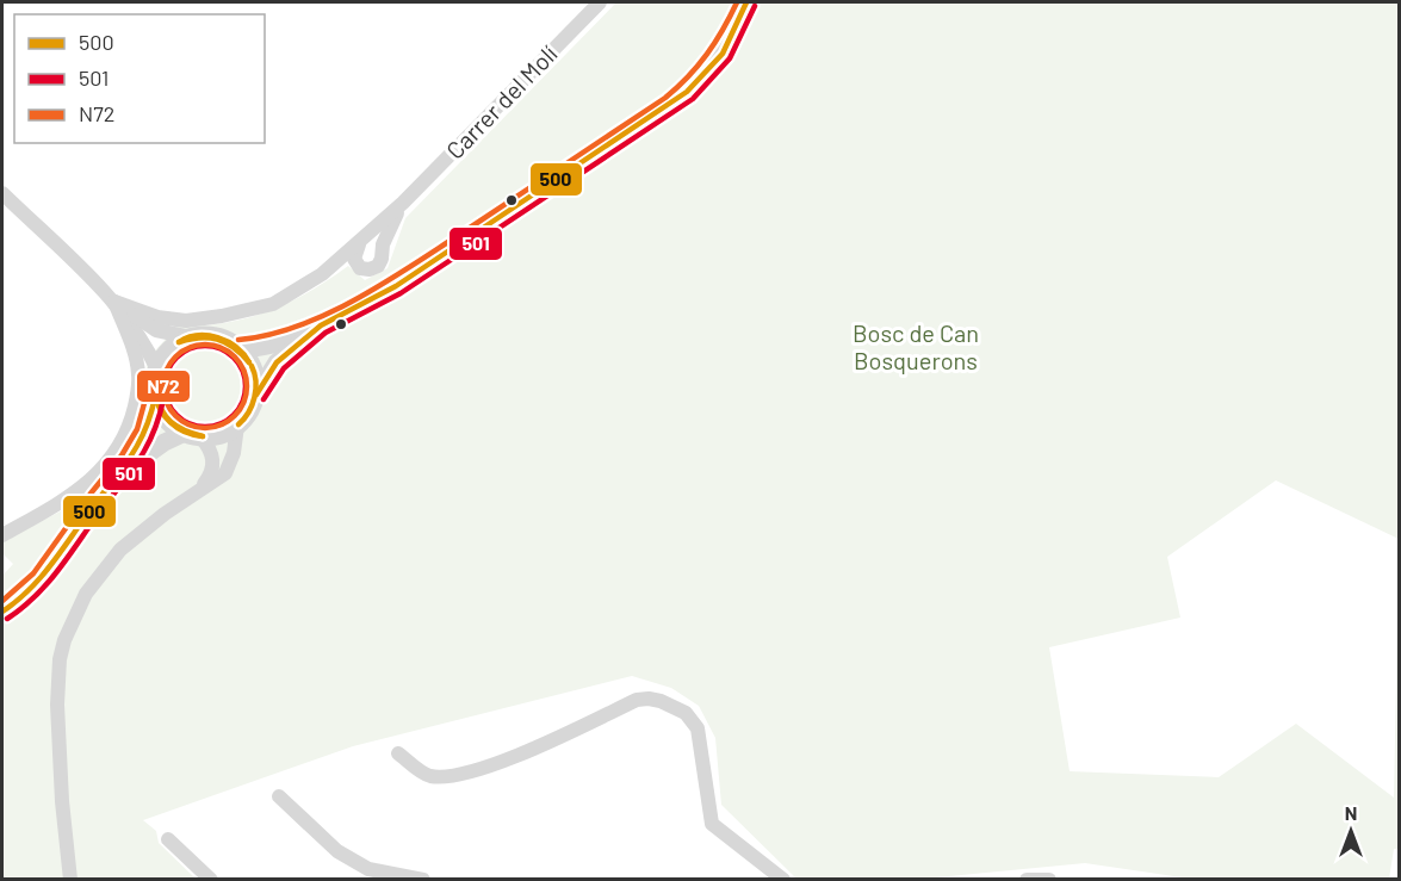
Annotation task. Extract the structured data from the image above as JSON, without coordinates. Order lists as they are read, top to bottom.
{
  "streets": {
    "street": ["Carrer del Molí"]
  },
  "parks": ["Bosc de Can Bosquerons"],
  "lines": ["transit line 500", "transit line N72", "transit line 501"],
  "legend": ["500", "501", "N72"],
  "north": "top"
}
